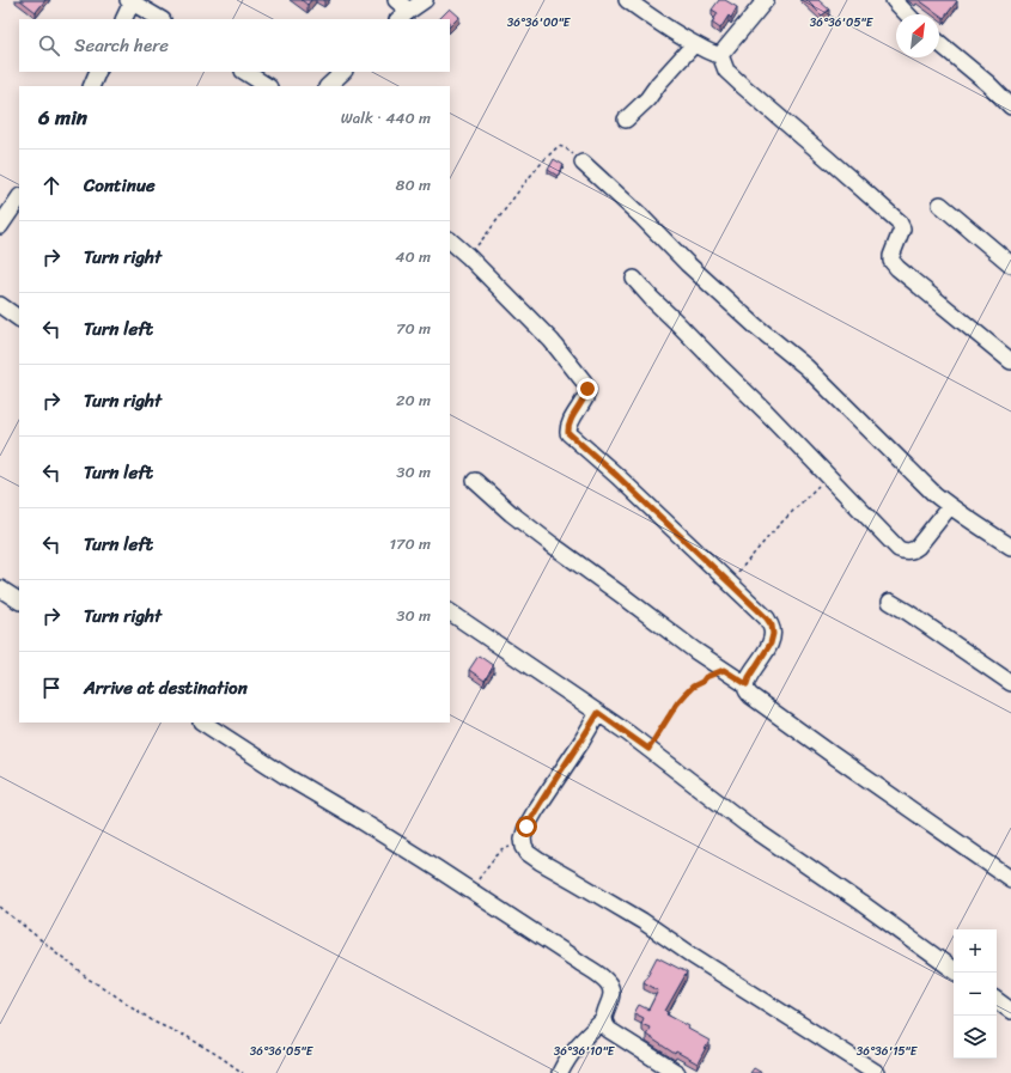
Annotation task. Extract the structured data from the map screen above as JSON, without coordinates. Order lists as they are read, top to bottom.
{
  "north": "top right",
  "page": {
    "search": "Search here",
    "heading": ["6 min", "Walk · 440 m"],
    "list": [
      ["Continue", "80 m"],
      ["Turn right", "40 m"],
      ["Turn left", "70 m"],
      ["Turn right", "20 m"],
      ["Turn left", "30 m"],
      ["Turn left", "170 m"],
      ["Turn right", "30 m"],
      "Arrive at destination"
    ],
    "map_buttons": ["+", "−"]
  },
  "coordinates": [
    "36°36'00\"E",
    "36°36'05\"E",
    "36°36'10\"E",
    "36°36'15\"E"
  ]
}
